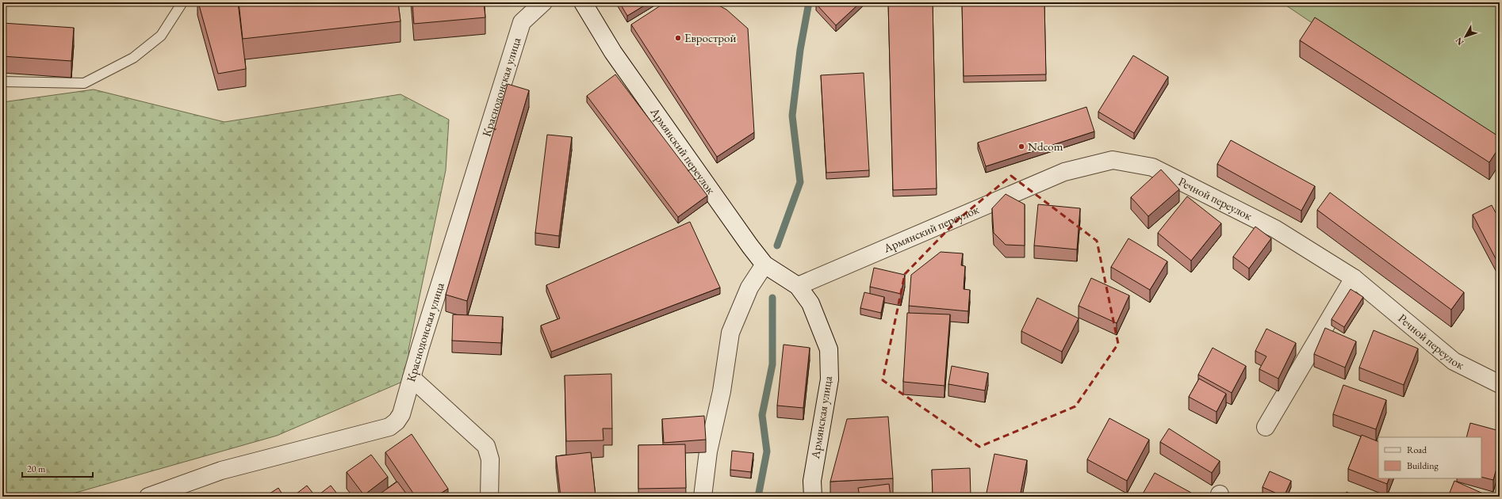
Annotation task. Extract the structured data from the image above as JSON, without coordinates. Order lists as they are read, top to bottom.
{
  "streets": {
    "street": [
      "Краснодонская улица",
      "Армянский переулок",
      "Речной переулок",
      "Армянская улица"
    ]
  },
  "crossings": [
    ["Армянский переулок", "Речной переулок"],
    ["Армянский переулок", "Армянская улица"]
  ],
  "places": ["Еврострой", "Ndcom"],
  "legend": ["Road", "Building"],
  "scale_bar": "20 m",
  "north": "bottom left"
}
